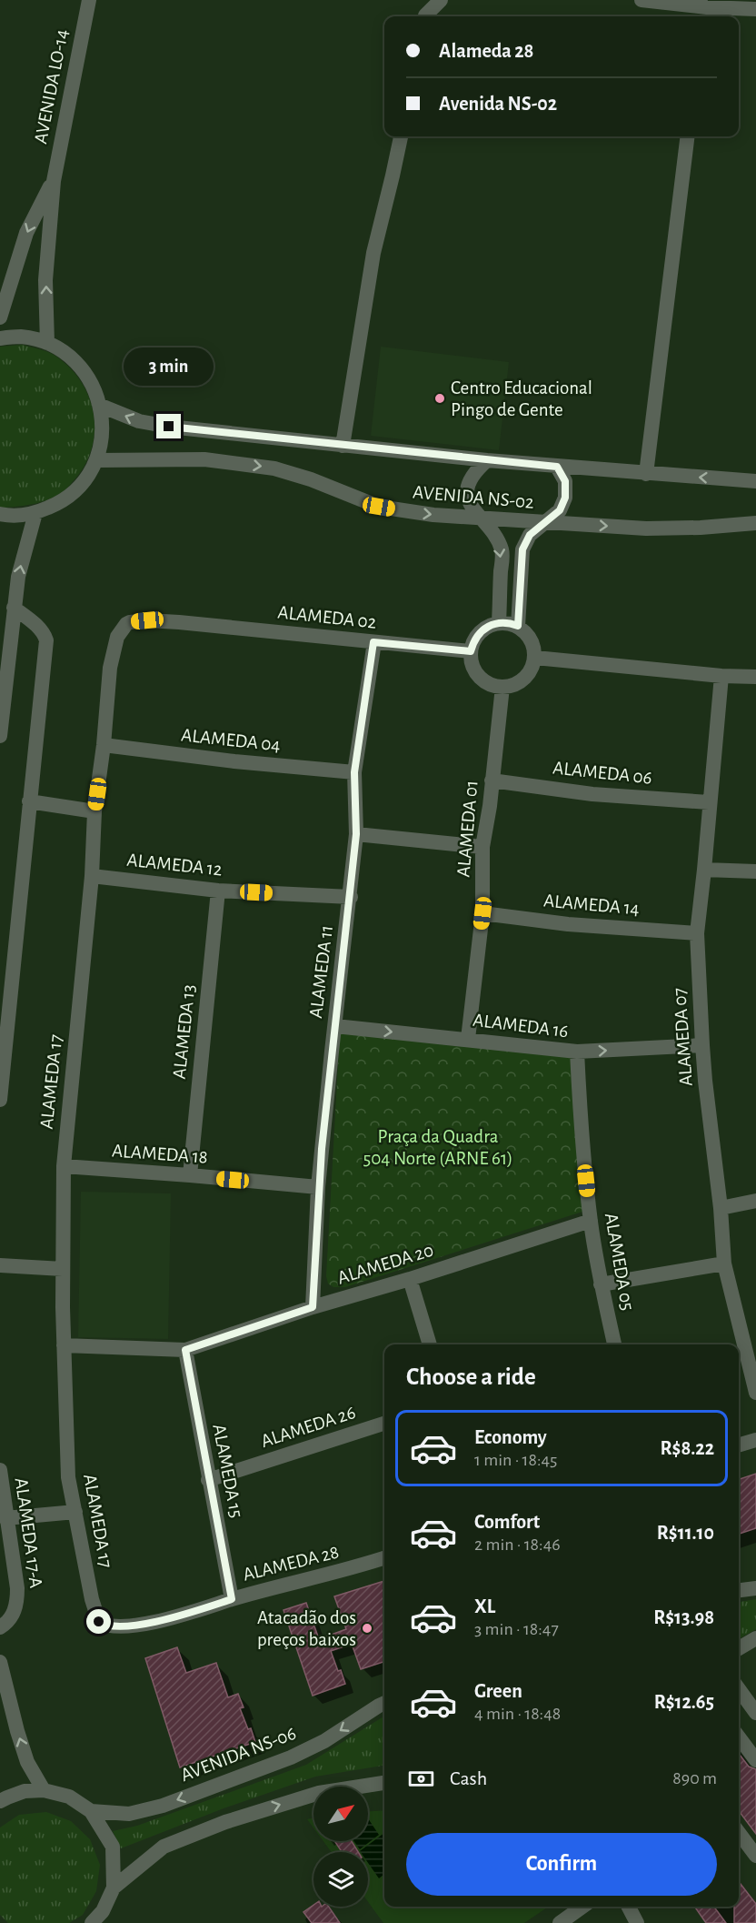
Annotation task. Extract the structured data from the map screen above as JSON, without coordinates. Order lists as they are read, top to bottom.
{
  "streets": {
    "street": [
      "AVENIDA LO-14",
      "AVENIDA NS-02",
      "ALAMEDA 02",
      "ALAMEDA 04",
      "ALAMEDA 06",
      "ALAMEDA 01",
      "ALAMEDA 12",
      "ALAMEDA 14",
      "ALAMEDA 11",
      "ALAMEDA 16",
      "ALAMEDA 13",
      "ALAMEDA 07",
      "ALAMEDA 17",
      "ALAMEDA 18",
      "ALAMEDA 05",
      "ALAMEDA 20",
      "ALAMEDA 26",
      "ALAMEDA 15",
      "ALAMEDA 17-A",
      "ALAMEDA 28",
      "AVENIDA NS-06"
    ]
  },
  "crossings": [
    ["ALAMEDA 02", "ALAMEDA 01"],
    ["ALAMEDA 02", "ALAMEDA 11"],
    ["ALAMEDA 02", "ALAMEDA 17"],
    ["ALAMEDA 04", "ALAMEDA 11"],
    ["ALAMEDA 04", "ALAMEDA 17"],
    ["ALAMEDA 06", "ALAMEDA 01"],
    ["ALAMEDA 06", "ALAMEDA 07"],
    ["ALAMEDA 01", "ALAMEDA 14"],
    ["ALAMEDA 01", "ALAMEDA 16"],
    ["ALAMEDA 12", "ALAMEDA 11"],
    ["ALAMEDA 12", "ALAMEDA 13"],
    ["ALAMEDA 12", "ALAMEDA 17"],
    ["ALAMEDA 14", "ALAMEDA 07"],
    ["ALAMEDA 11", "ALAMEDA 16"],
    ["ALAMEDA 11", "ALAMEDA 18"],
    ["ALAMEDA 11", "ALAMEDA 20"],
    ["ALAMEDA 16", "ALAMEDA 07"],
    ["ALAMEDA 16", "ALAMEDA 05"],
    ["ALAMEDA 13", "ALAMEDA 18"],
    ["ALAMEDA 17", "ALAMEDA 18"],
    ["ALAMEDA 17", "ALAMEDA 20"],
    ["ALAMEDA 17", "ALAMEDA 28"],
    ["ALAMEDA 05", "ALAMEDA 20"],
    ["ALAMEDA 20", "ALAMEDA 15"],
    ["ALAMEDA 26", "ALAMEDA 15"],
    ["ALAMEDA 15", "ALAMEDA 28"]
  ],
  "one_way": ["ALAMEDA 16"],
  "parks": ["Praça da Quadra 504 Norte (ARNE 61)"],
  "places": ["Centro Educacional Pingo de Gente", "Atacadão dos preços baixos"],
  "north": "top right",
  "page": {
    "banner": ["Alameda 28", "Avenida NS-02"],
    "bubble": "3 min",
    "heading": "Choose a ride",
    "list": [
      {
        "name": "Economy",
        "note": "1 min · 18:45",
        "value": "R$8.22"
      },
      {
        "name": "Comfort",
        "note": "2 min · 18:46",
        "value": "R$11.10"
      },
      {
        "name": "XL",
        "note": "3 min · 18:47",
        "value": "R$13.98"
      },
      {
        "name": "Green",
        "note": "4 min · 18:48",
        "value": "R$12.65"
      }
    ],
    "pay": ["Cash", "890 m"],
    "buttons": "Confirm"
  }
}
